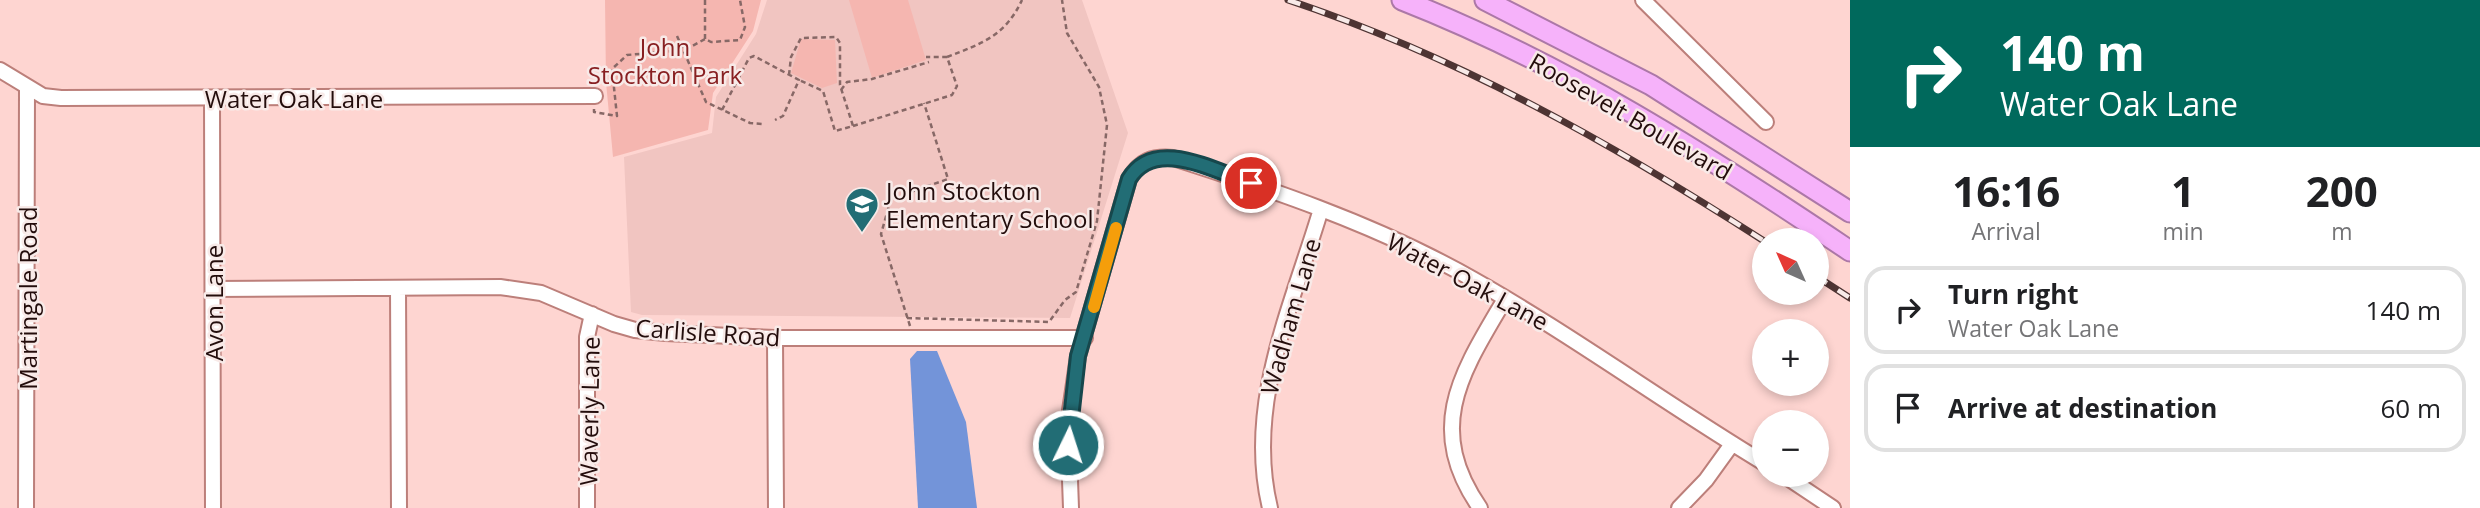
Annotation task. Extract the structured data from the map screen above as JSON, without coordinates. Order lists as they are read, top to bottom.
{
  "streets": {
    "highway": ["Roosevelt Boulevard"],
    "street": [
      "Water Oak Lane",
      "Martingale Road",
      "Avon Lane",
      "Wadham Lane",
      "Carlisle Road",
      "Waverly Lane"
    ]
  },
  "crossings": [
    ["Water Oak Lane", "Martingale Road"],
    ["Water Oak Lane", "Avon Lane"],
    ["Water Oak Lane", "Wadham Lane"],
    ["Water Oak Lane", "Carlisle Road"],
    ["Avon Lane", "Carlisle Road"],
    ["Carlisle Road", "Waverly Lane"]
  ],
  "parks": ["John Stockton Park"],
  "places": {
    "school or university": ["John Stockton Elementary School"]
  },
  "north": "top left",
  "page": {
    "turn": ["140 m", "Water Oak Lane"],
    "eta": [
      "16:16",
      "Arrival",
      "1",
      "min",
      "200",
      "m"
    ],
    "map_buttons": ["+", "−"],
    "list": [
      {
        "name": "Turn right",
        "note": "Water Oak Lane",
        "value": "140 m"
      },
      {
        "name": "Arrive at destination",
        "value": "60 m"
      }
    ]
  }
}
